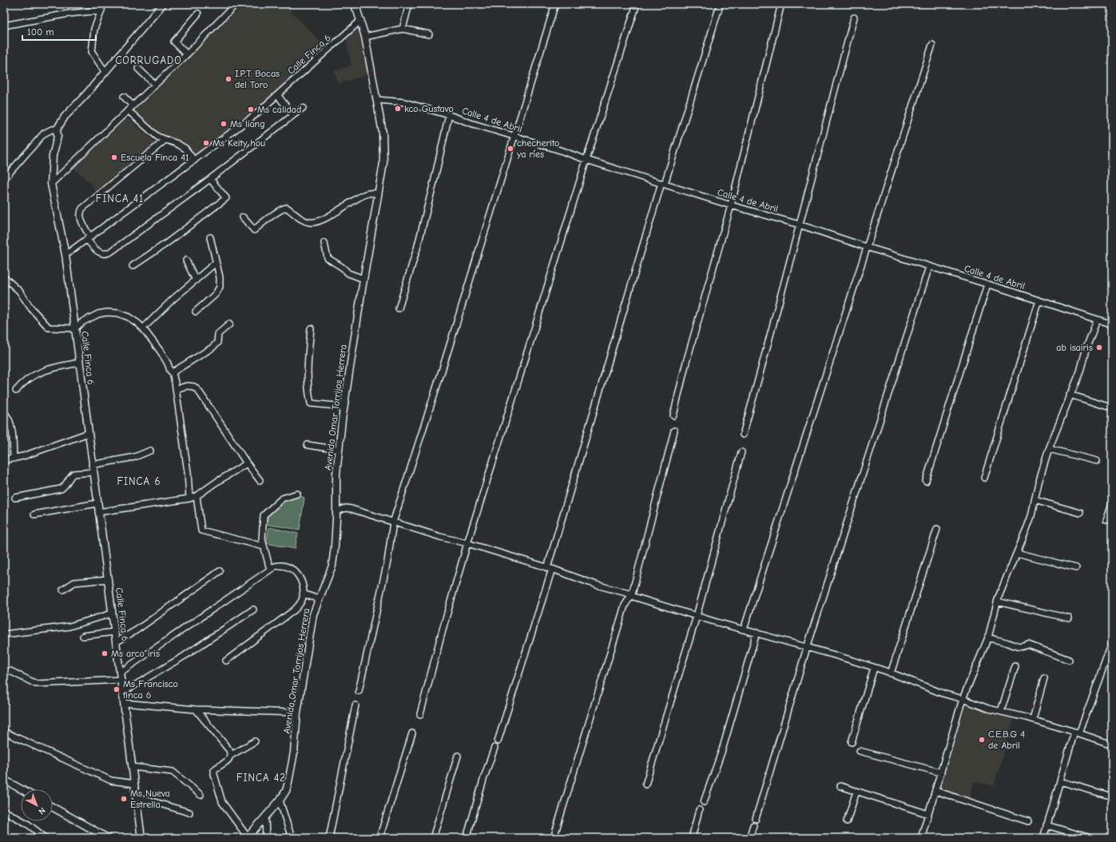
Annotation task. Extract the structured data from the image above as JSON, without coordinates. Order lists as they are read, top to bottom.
{
  "streets": {
    "street": ["Calle Finca 6", "Calle 4 de Abril", "Avenida Omar Torrijos Herrera"]
  },
  "crossings": [
    ["Calle Finca 6", "Avenida Omar Torrijos Herrera"],
    ["Calle 4 de Abril", "Avenida Omar Torrijos Herrera"]
  ],
  "districts": [
    "CORRUGADO",
    "FINCA 41",
    "FINCA 6",
    "FINCA 42"
  ],
  "places": [
    "I.P.T. Bocas del Toro",
    "kco Gustavo",
    "Ms calidad",
    "Ms liang",
    "Ms Keity hou",
    "checherito ya ríes",
    "Escuela Finca 41",
    "ab isairis",
    "Ms arco iris",
    "Ms Francisco finca 6",
    "C.E.B.G 4 de Abril",
    "Ms Nueva Estrella"
  ],
  "scale_bar": "100 m",
  "north": "bottom right"
}
